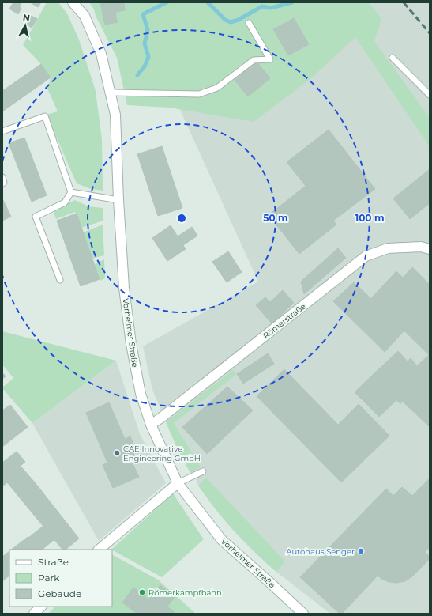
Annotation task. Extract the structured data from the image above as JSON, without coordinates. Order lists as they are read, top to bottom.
{
  "streets": {
    "street": ["Römerstraße", "Vorhelmer Straße"]
  },
  "crossings": [
    ["Römerstraße", "Vorhelmer Straße"]
  ],
  "places": ["CAE Innovative Engineering GmbH", "Autohaus Senger", "Römerkampfbahn"],
  "legend": ["Straße", "Park", "Gebäude"],
  "north": "top",
  "rings": ["50 m", "100 m"]
}
